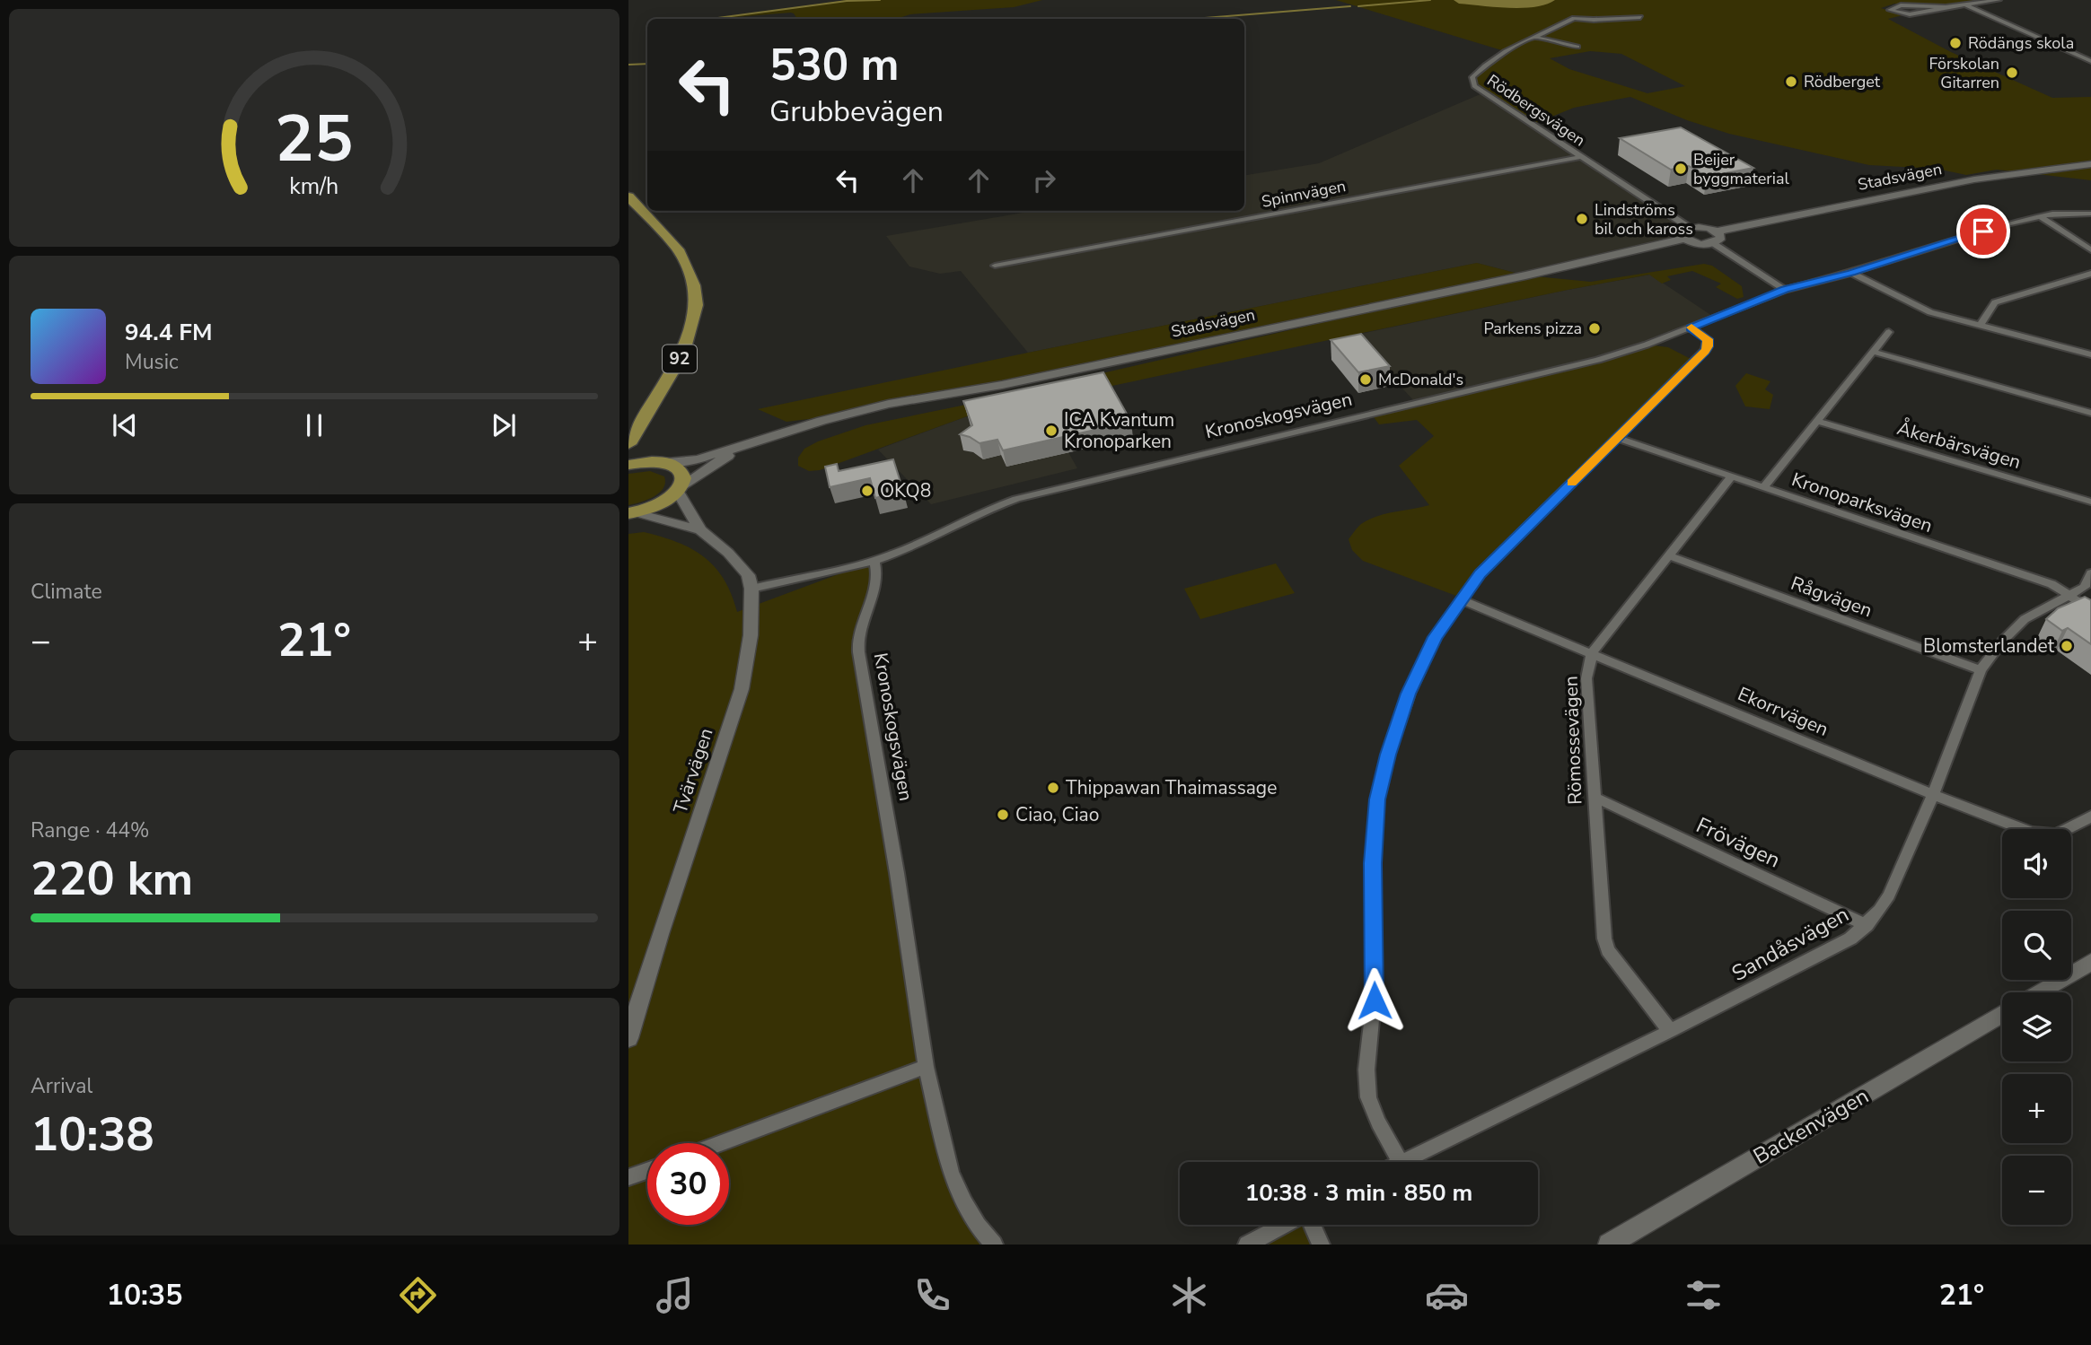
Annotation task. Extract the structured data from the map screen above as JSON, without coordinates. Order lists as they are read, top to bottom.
{
  "streets": {
    "highway": ["92"],
    "main road": ["Stadsvägen"],
    "street": [
      "Rödbergsvägen",
      "Spinnvägen",
      "Kronoskogsvägen",
      "Åkerbärsvägen",
      "Kronoparksvägen",
      "Rågvägen",
      "Ekorrvägen",
      "Römossevägen",
      "Tvärvägen",
      "Frövägen",
      "Sandåsvägen",
      "Backenvägen"
    ]
  },
  "crossings": [
    ["Rödbergsvägen", "Stadsvägen"],
    ["Rödbergsvägen", "Spinnvägen"],
    ["Kronoparksvägen", "Römossevägen"],
    ["Kronoparksvägen", "Sandåsvägen"],
    ["Rågvägen", "Römossevägen"],
    ["Rågvägen", "Sandåsvägen"],
    ["Ekorrvägen", "Römossevägen"],
    ["Ekorrvägen", "Sandåsvägen"],
    ["Römossevägen", "Frövägen"],
    ["Römossevägen", "Sandåsvägen"],
    ["Frövägen", "Sandåsvägen"]
  ],
  "places": [
    "Rödängs skola",
    "Förskolan Gitarren",
    "Rödberget",
    "Beijer byggmaterial",
    "Lindströms bil och kaross",
    "Parkens pizza",
    "McDonald's",
    "ICA Kvantum Kronoparken",
    "OKQ8",
    "Blomsterlandet",
    "Thippawan Thaimassage",
    "Ciao, Ciao"
  ],
  "page": {
    "turn": ["530 m", "Grubbevägen"],
    "song": ["94.4 FM", "Music"],
    "tile": [
      "Climate",
      ["Range · 44%", "220 km"],
      ["Arrival", "10:38"]
    ],
    "heat": ["−", "21°", "+"],
    "map_buttons": ["+", "−"],
    "limit": "30",
    "trip": "10:38 · 3 min · 850 m",
    "tabs": ["10:35", "21°"],
    "gauge": ["25", "km/h"]
  }
}
